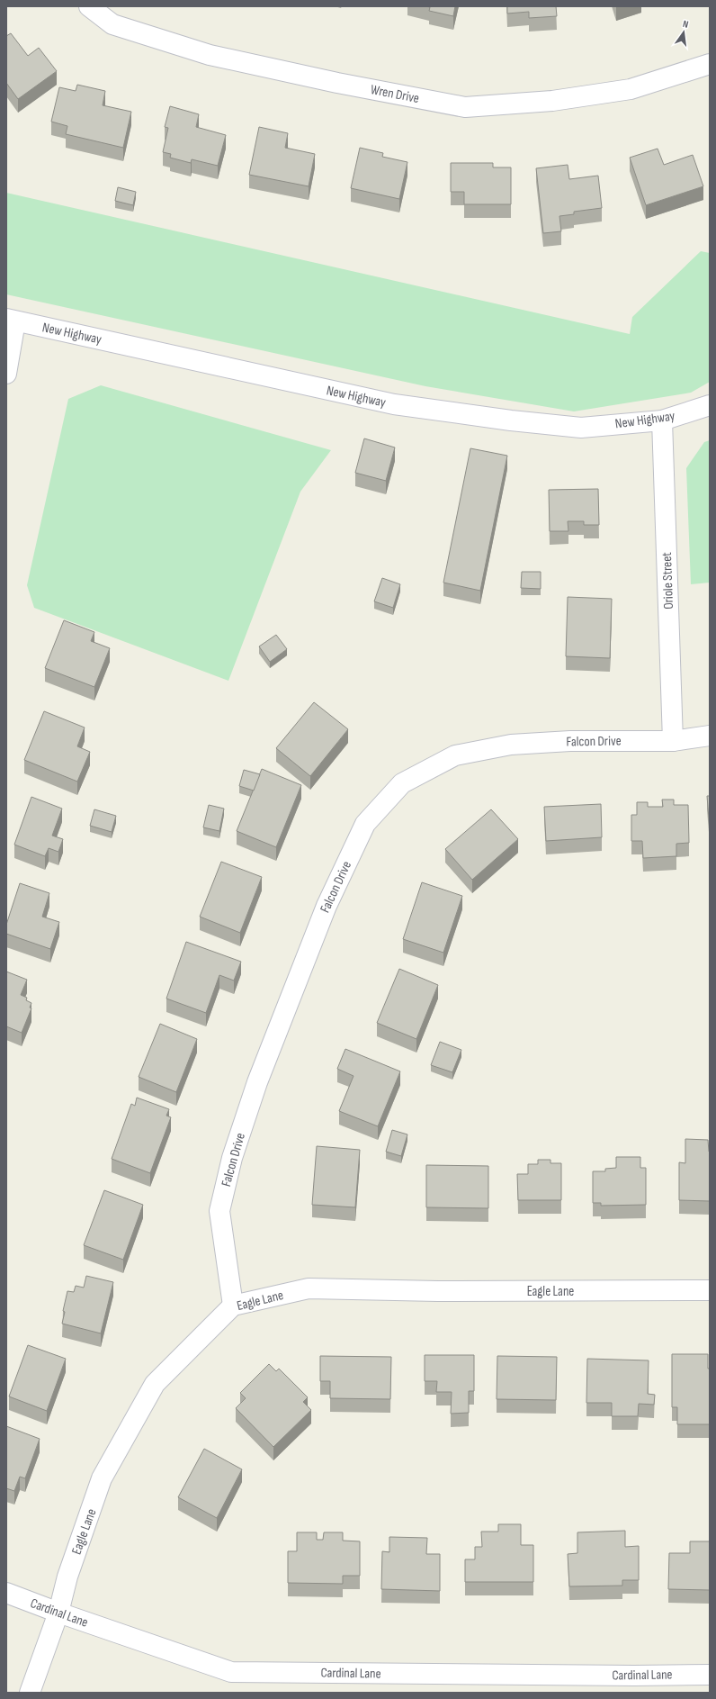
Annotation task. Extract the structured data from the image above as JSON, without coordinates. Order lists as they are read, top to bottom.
{
  "streets": {
    "street": [
      "Wren Drive",
      "New Highway",
      "Oriole Street",
      "Falcon Drive",
      "Eagle Lane",
      "Cardinal Lane"
    ]
  },
  "crossings": [
    ["New Highway", "Oriole Street"],
    ["Oriole Street", "Falcon Drive"],
    ["Falcon Drive", "Eagle Lane"],
    ["Eagle Lane", "Cardinal Lane"]
  ],
  "north": "top"
}
